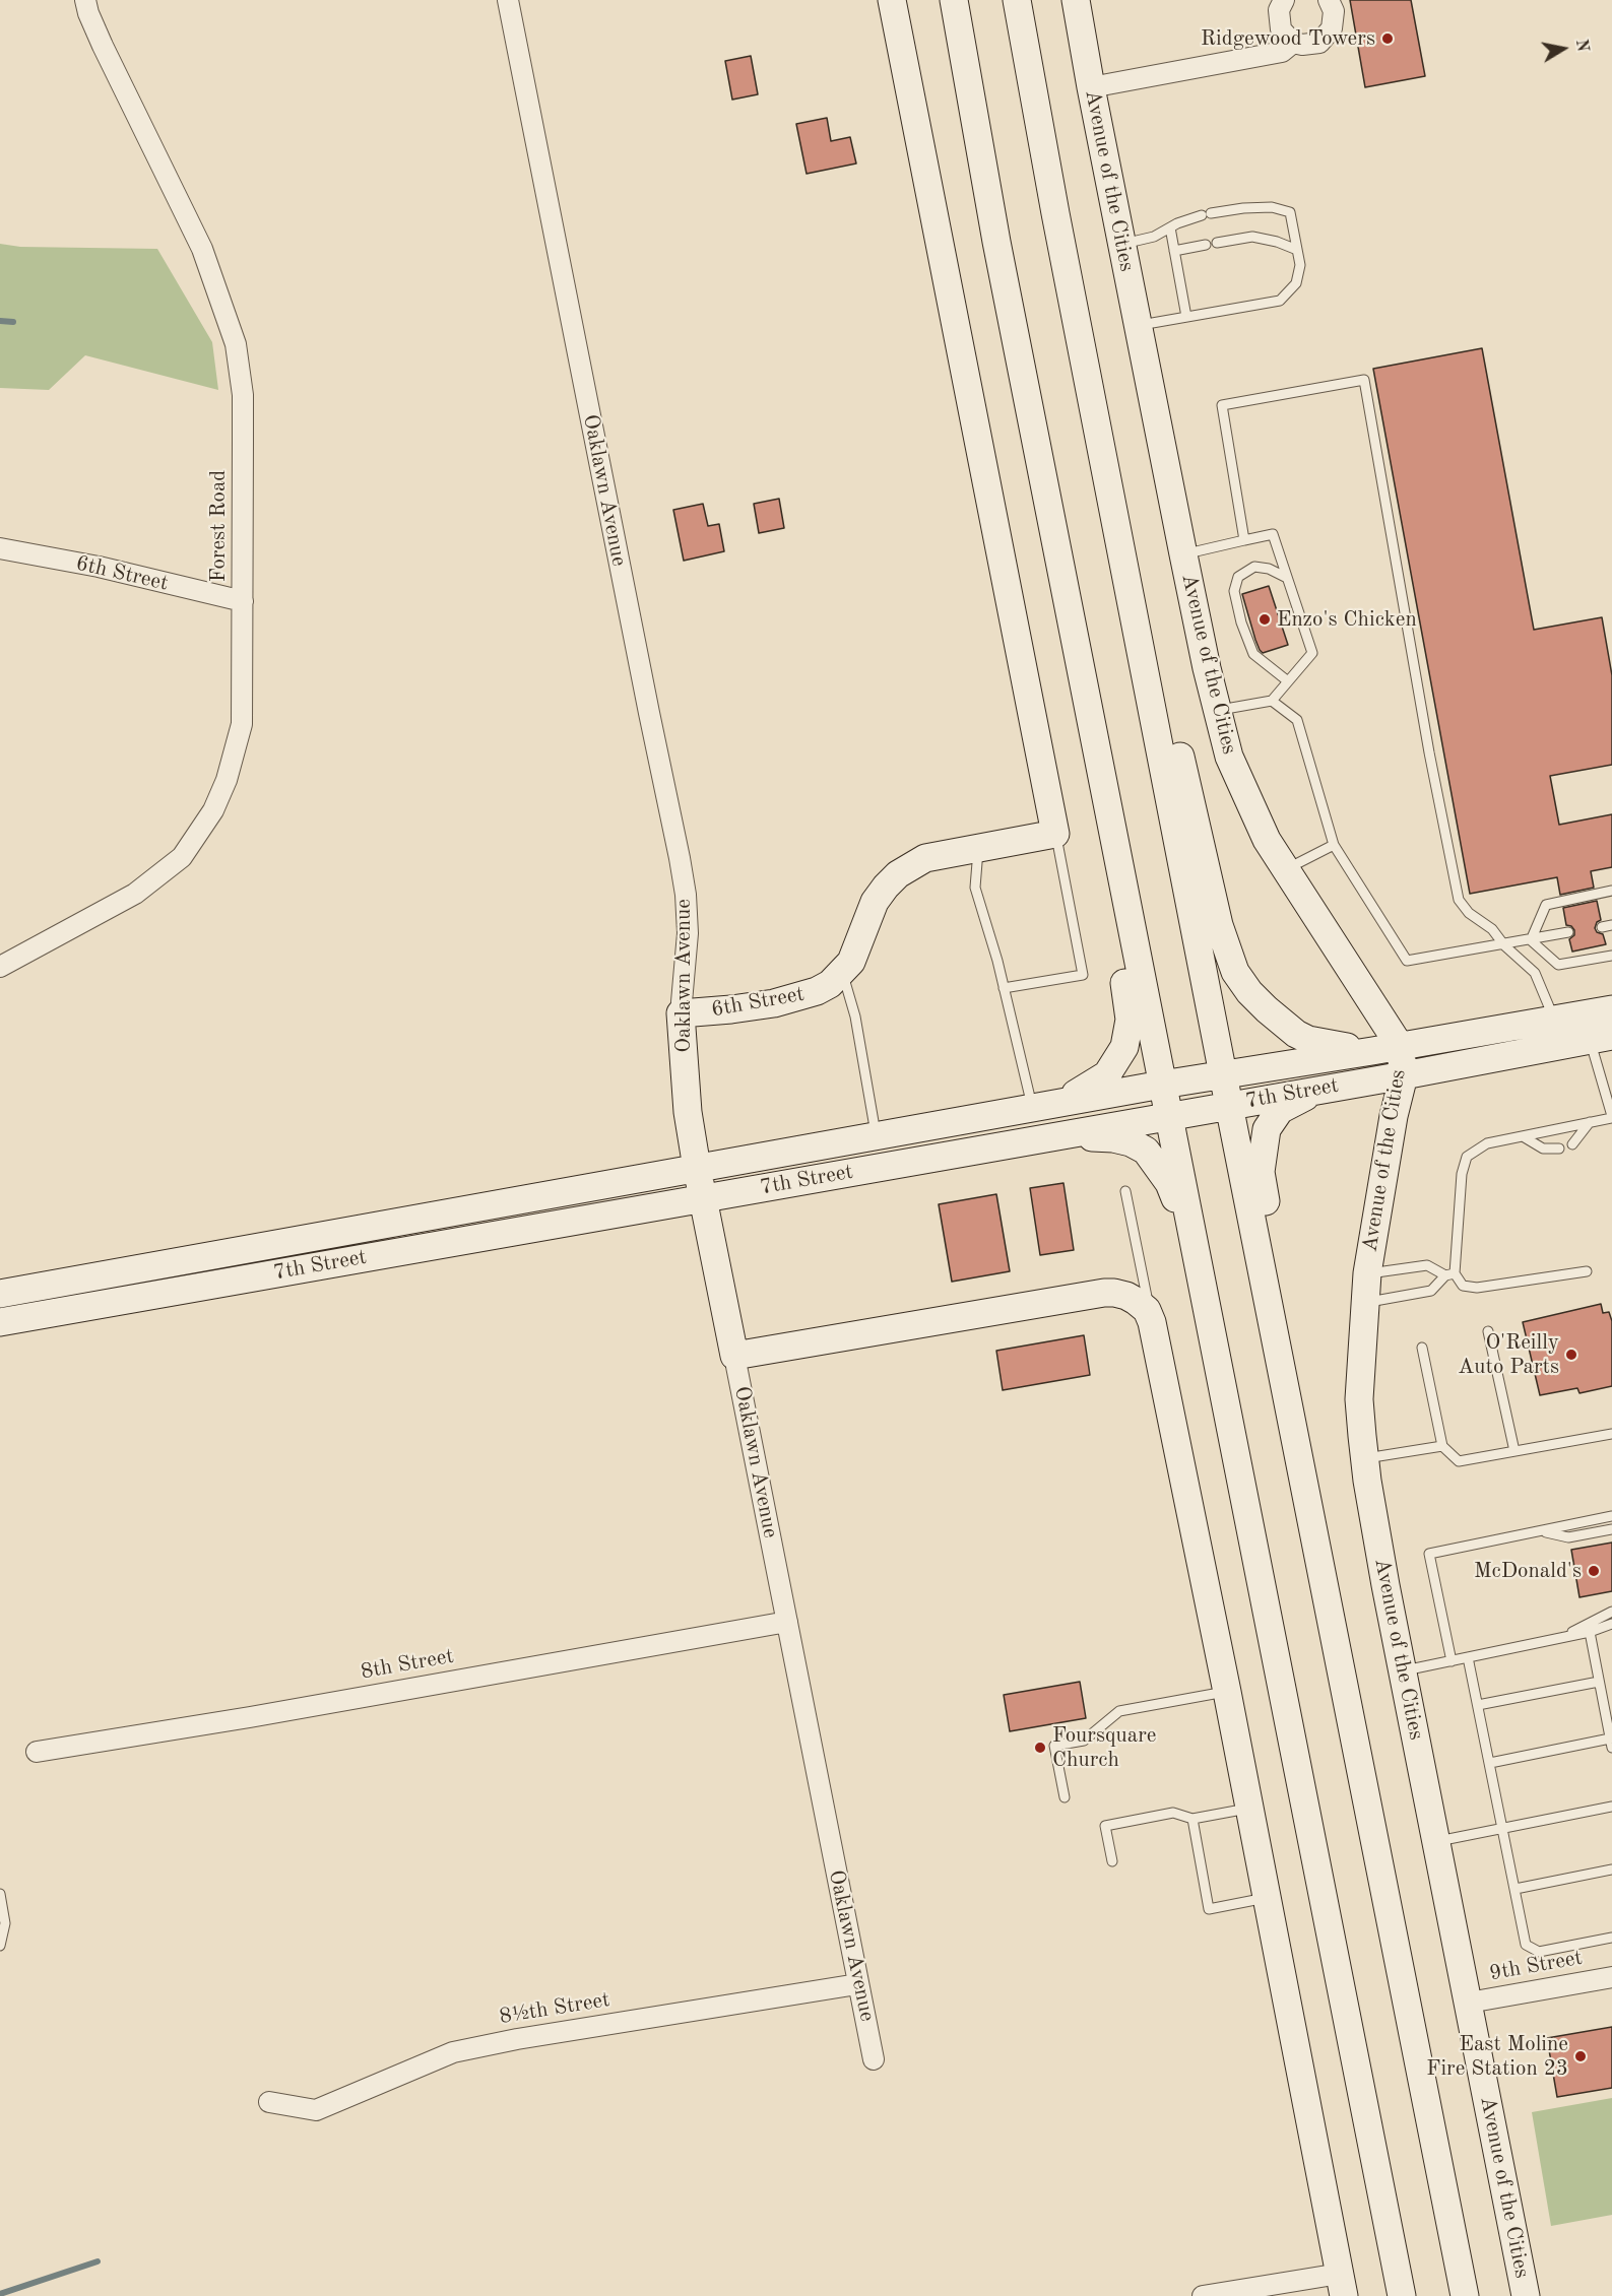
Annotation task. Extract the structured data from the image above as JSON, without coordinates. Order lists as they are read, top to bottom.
{
  "streets": {
    "main road": [
      "Avenue of the Cities",
      "Oaklawn Avenue",
      "6th Street",
      "7th Street"
    ],
    "street": [
      "Forest Road",
      "8th Street",
      "9th Street",
      "8½th Street"
    ]
  },
  "crossings": [
    ["Avenue of the Cities", "7th Street"],
    ["Avenue of the Cities", "9th Street"],
    ["Oaklawn Avenue", "6th Street"],
    ["Oaklawn Avenue", "7th Street"],
    ["Oaklawn Avenue", "8th Street"],
    ["Oaklawn Avenue", "8½th Street"],
    ["Forest Road", "6th Street"]
  ],
  "places": [
    "Ridgewood Towers",
    "Enzo's Chicken",
    "O'Reilly Auto Parts",
    "McDonald's",
    "Foursquare Church",
    "East Moline Fire Station 23"
  ],
  "north": "right"
}
